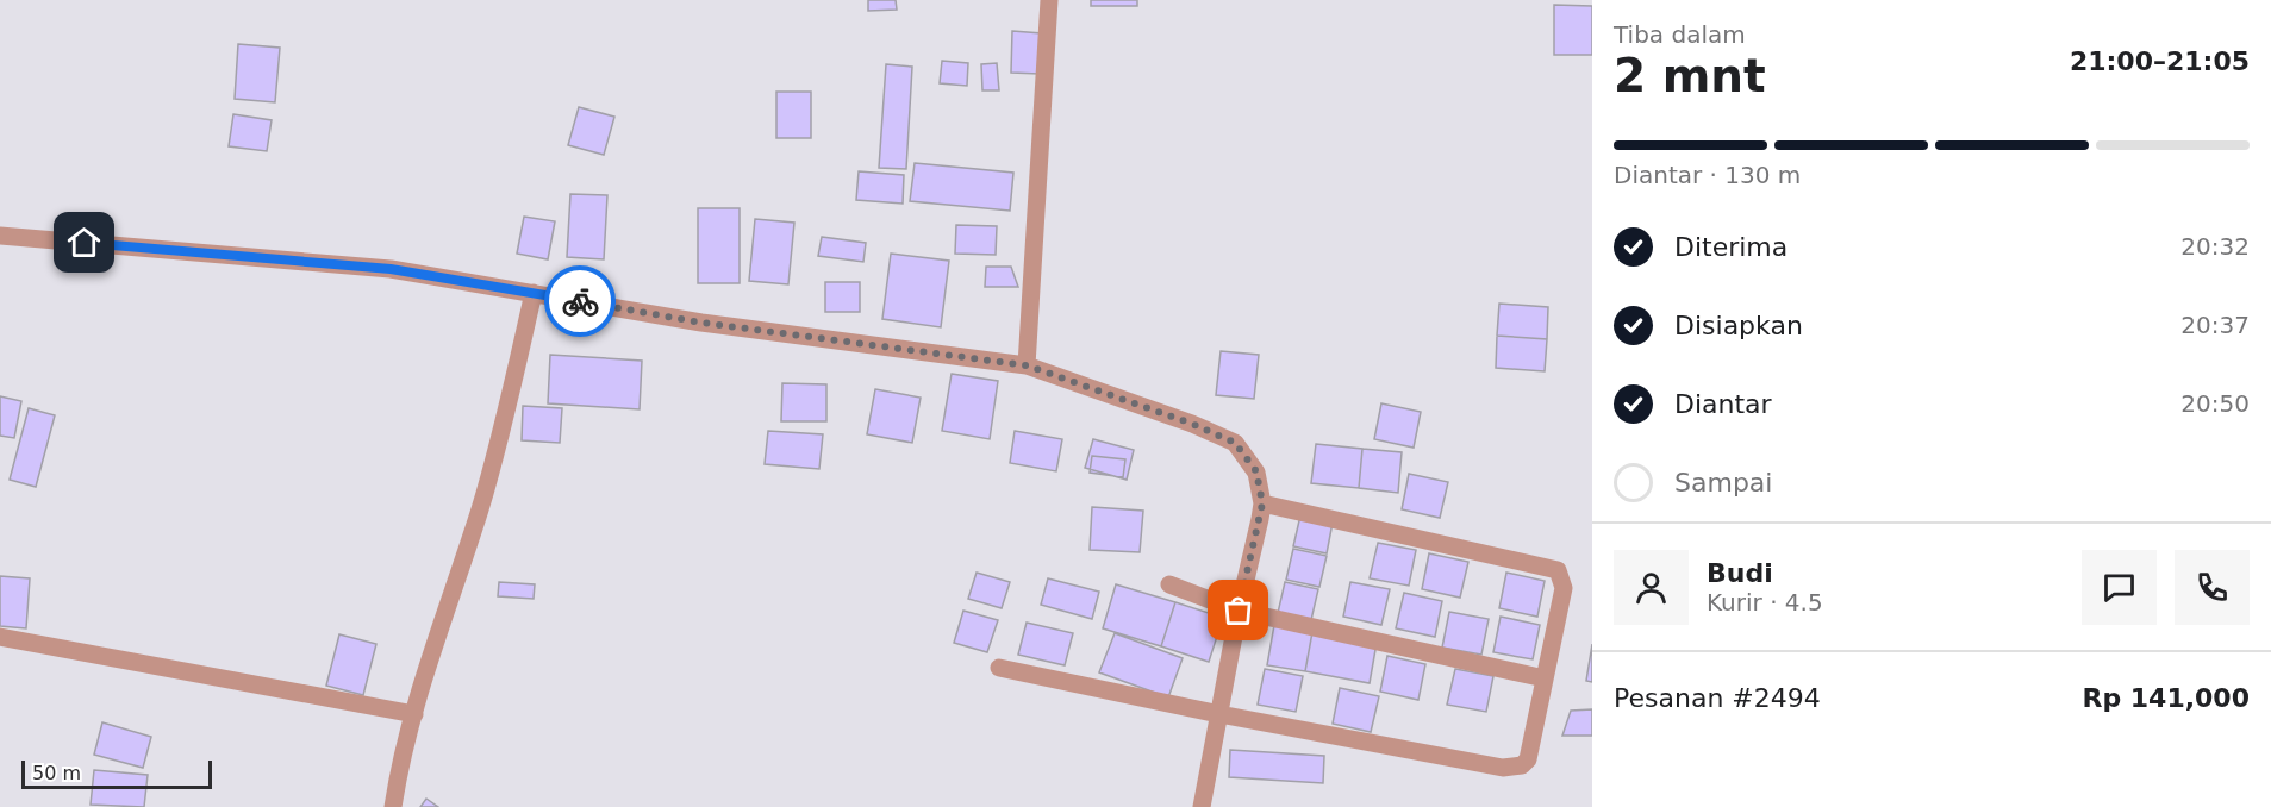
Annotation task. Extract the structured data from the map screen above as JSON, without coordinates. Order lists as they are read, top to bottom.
{
  "scale_bar": "50 m",
  "page": {
    "heading": ["2 mnt", "Tiba dalam", "21:00–21:05"],
    "panel": [
      "Budi",
      "Kurir · 4.5",
      "Pesanan #2494",
      "Rp 141,000"
    ],
    "bar": "Diantar · 130 m",
    "list": [
      ["Diterima", "20:32"],
      ["Disiapkan", "20:37"],
      ["Diantar", "20:50"],
      "Sampai"
    ],
    "scale": "50 m"
  }
}
